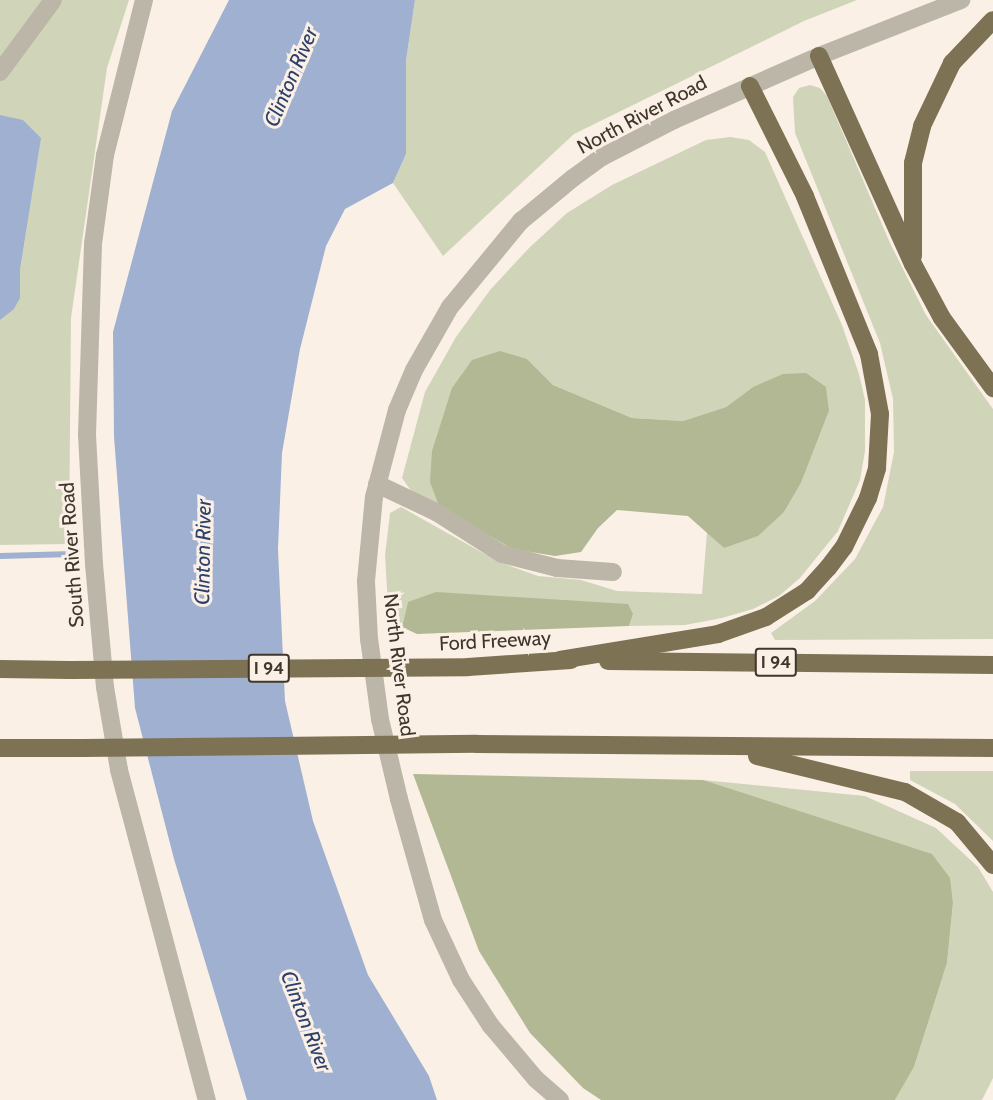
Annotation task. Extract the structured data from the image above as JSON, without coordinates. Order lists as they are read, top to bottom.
{
  "streets": {
    "highway": ["Ford Freeway", "I 94"],
    "street": ["North River Road", "South River Road"]
  },
  "water": ["Clinton River"]
}
